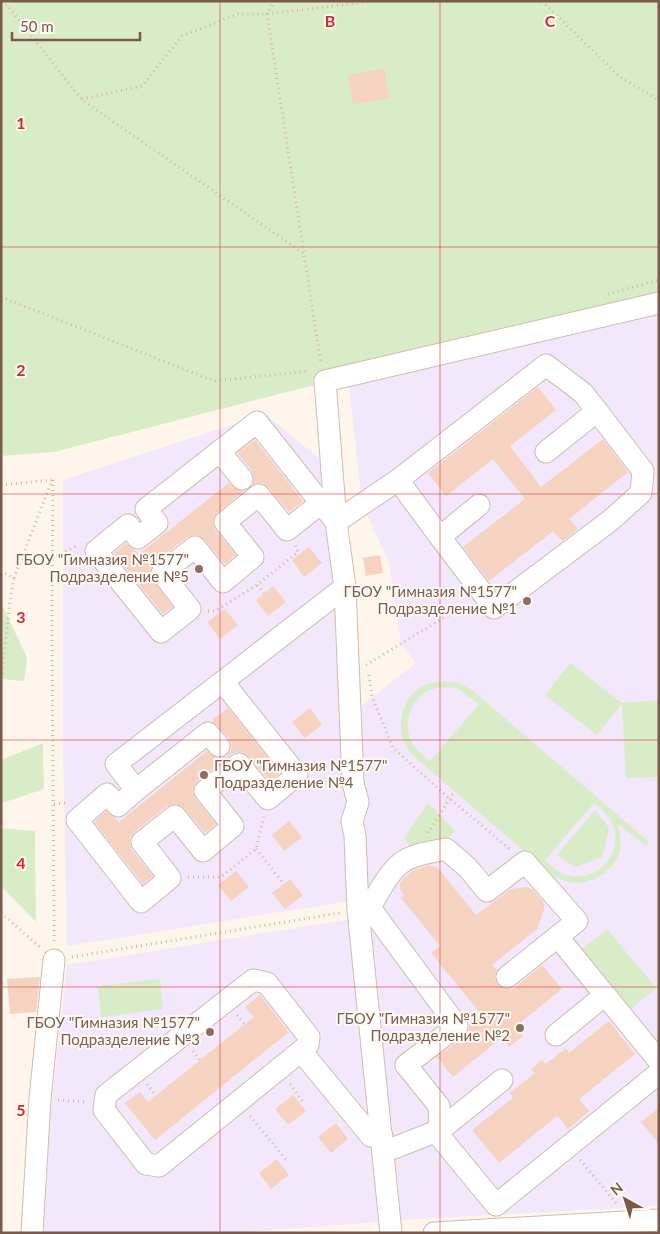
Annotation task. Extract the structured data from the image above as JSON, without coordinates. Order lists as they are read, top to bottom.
{
  "places": [
    "ГБОУ \"Гимназия №1577\" Подразделение №5",
    "ГБОУ \"Гимназия №1577\" Подразделение №1",
    "ГБОУ \"Гимназия №1577\" Подразделение №4",
    "ГБОУ \"Гимназия №1577\" Подразделение №2",
    "ГБОУ \"Гимназия №1577\" Подразделение №3"
  ],
  "scale_bar": "50 m",
  "north": "top left",
  "grid": {
    "columns": ["B", "C"],
    "rows": [
      "1",
      "2",
      "3",
      "4",
      "5"
    ]
  }
}
